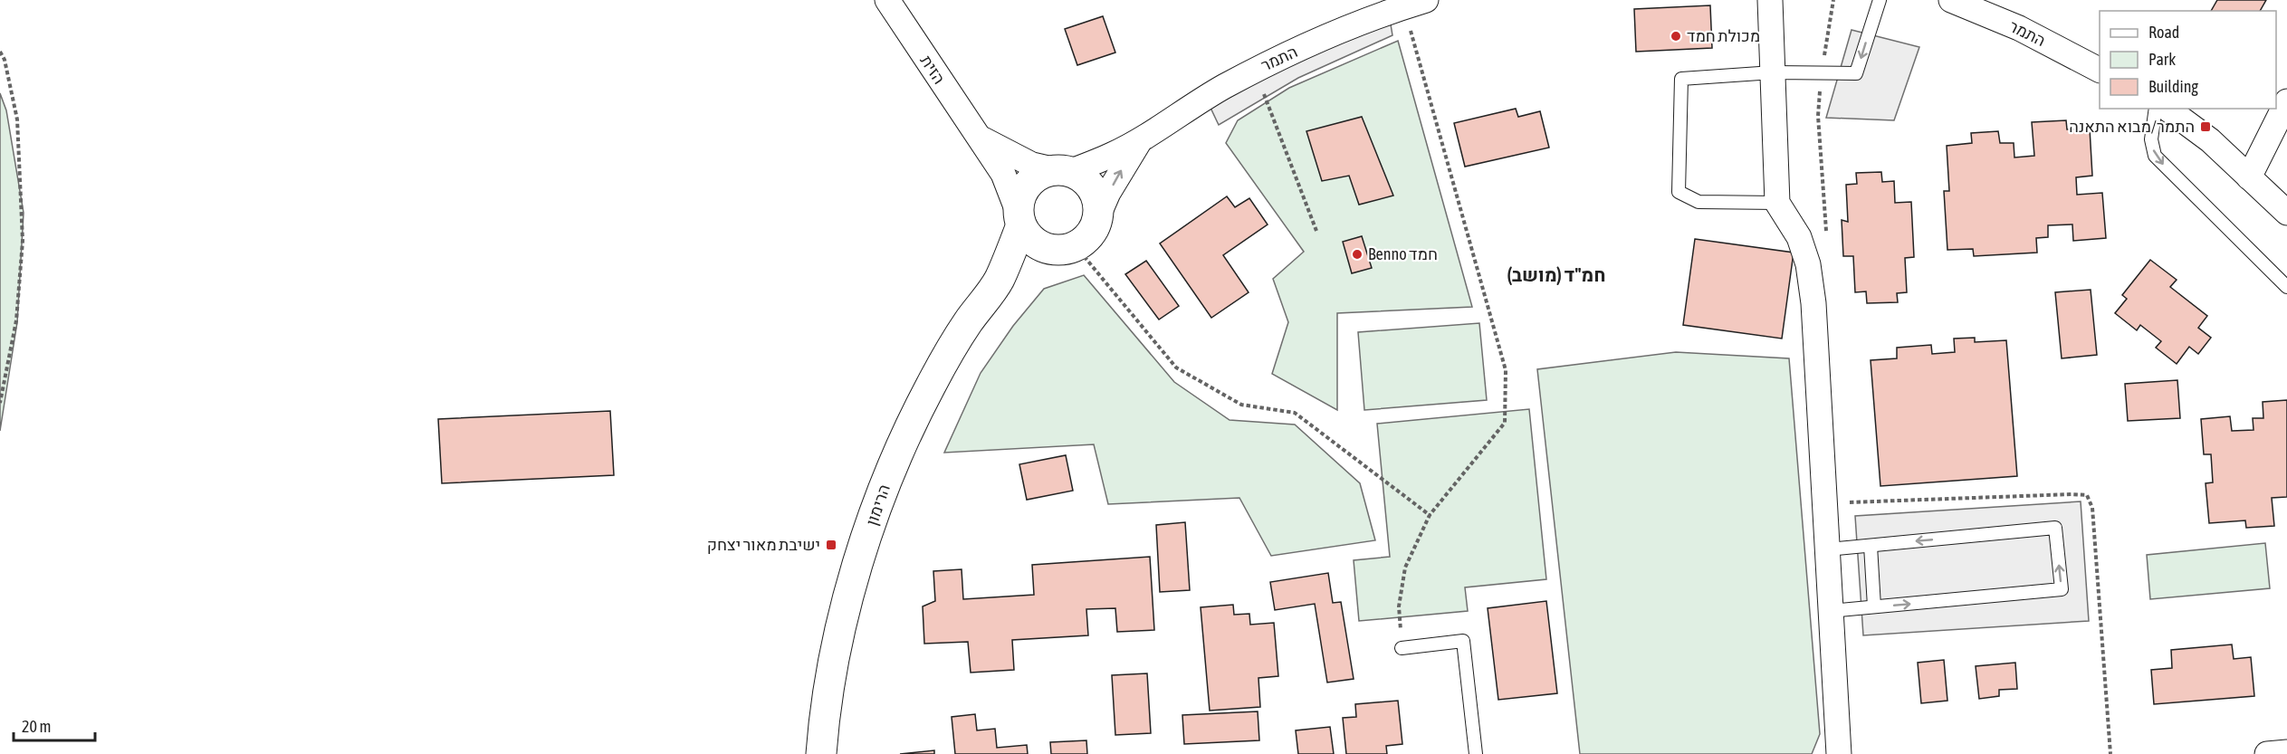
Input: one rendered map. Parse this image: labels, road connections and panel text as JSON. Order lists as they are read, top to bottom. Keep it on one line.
{"streets":{"street":["התמר","הזית","הרימון"]},"crossings":[["התמר","הזית"],["התמר","הרימון"],["הזית","הרימון"]],"districts":["חמ\"ד (מושב)"],"places":{"other":["מכולת חמד","Benno חמד"],"transit":["התמר/מבוא התאנה","ישיבת מאור יצחק"]},"legend":["Road","Park","Building"],"scale_bar":"20 m"}
